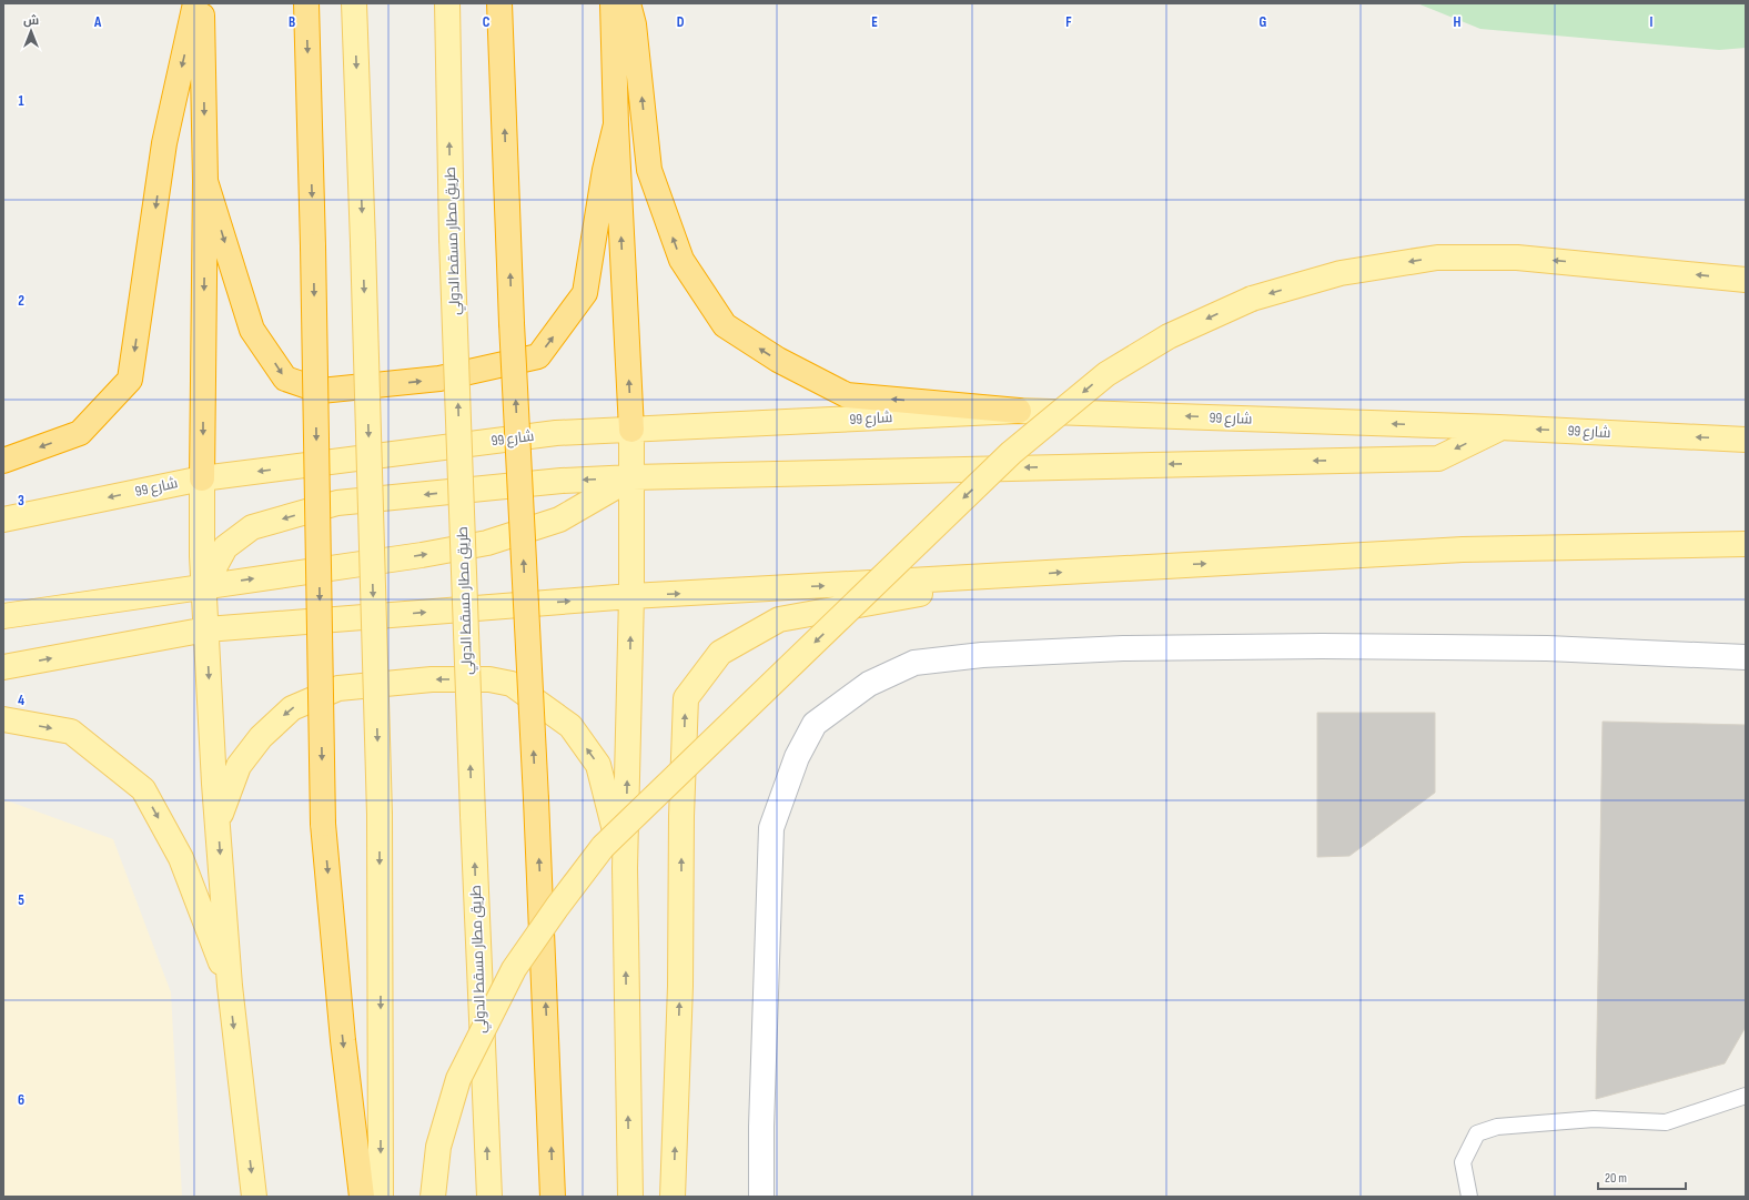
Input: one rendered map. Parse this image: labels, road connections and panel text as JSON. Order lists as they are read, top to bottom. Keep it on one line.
{"streets":{"main road":["طريق مطار مسقط الدولي","99 شارع"]},"scale_bar":"20 m","north":"top","grid":{"columns":["A","B","C","D","E","F","G","H","I"],"rows":["1","2","3","4","5","6"]}}
